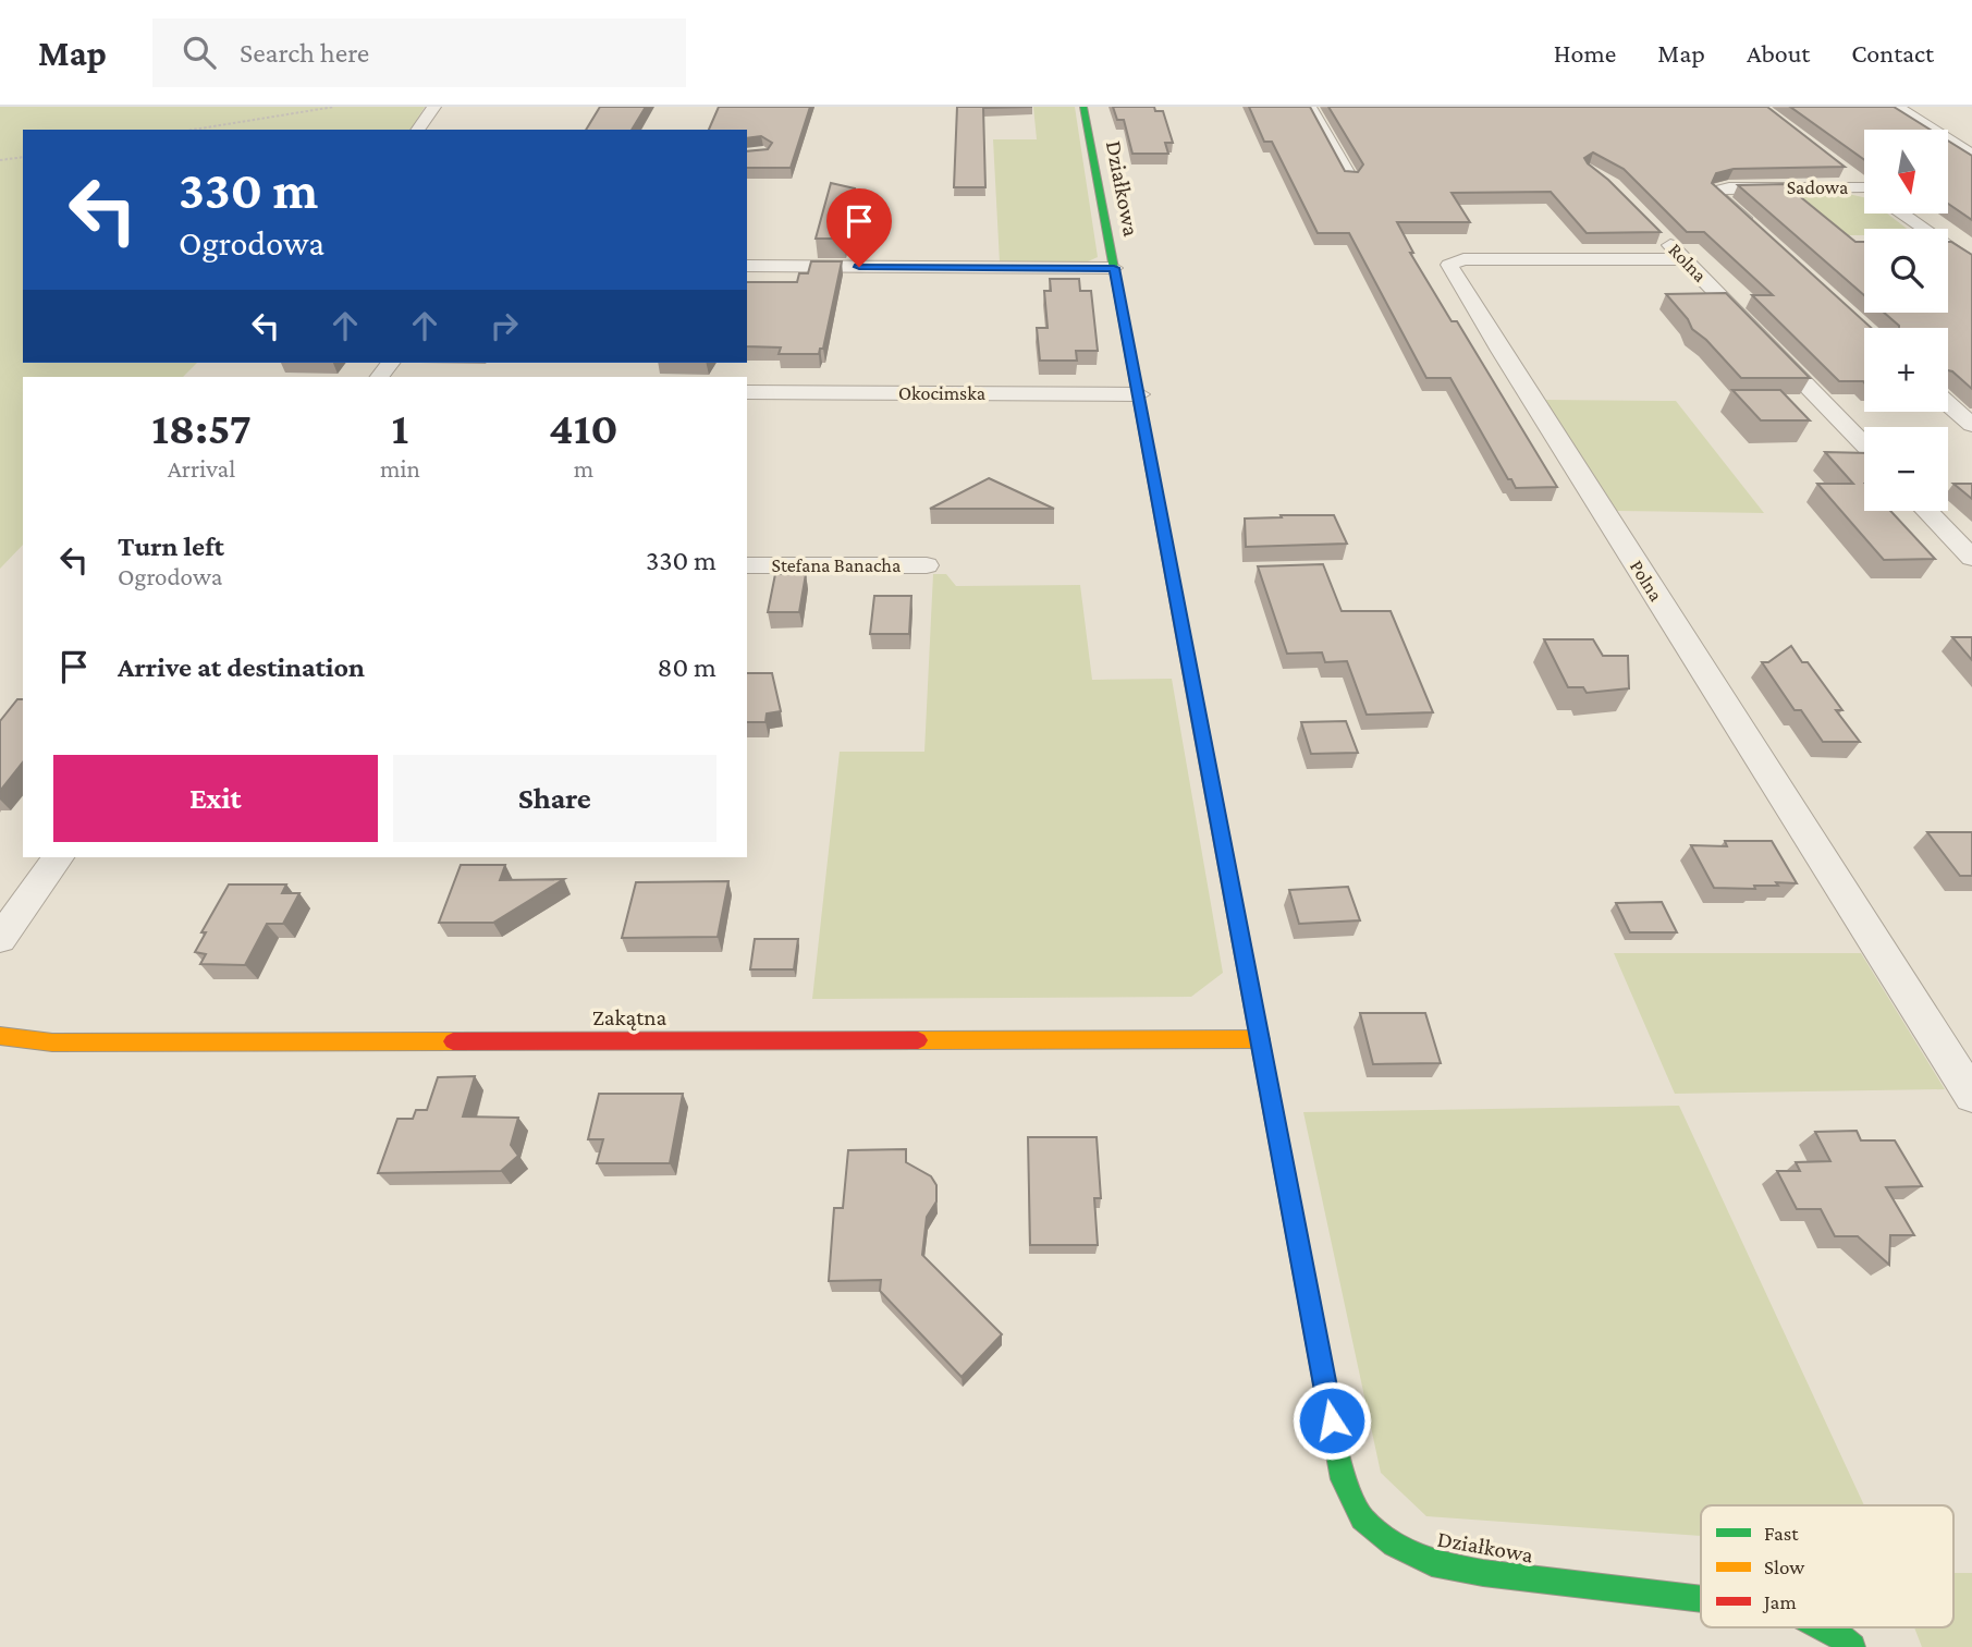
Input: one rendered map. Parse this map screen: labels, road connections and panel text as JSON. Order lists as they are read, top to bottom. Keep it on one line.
{"streets":{"street":["Sadowa","Działkowa","Rolna","Okocimska","Stefana Banacha","Polna","Zakątna"]},"crossings":[["Działkowa","Okocimska"],["Działkowa","Zakątna"],["Rolna","Polna"]],"legend":["Fast","Slow","Jam"],"north":"bottom","page":{"header":"Map","search":"Search here","nav":["Home","Map","About","Contact"],"map_buttons":["+","−"],"turn":["330 m","Ogrodowa"],"eta":["18:57","Arrival","1","min","410","m"],"list":[{"name":"Turn left","note":"Ogrodowa","value":"330 m"},{"name":"Arrive at destination","value":"80 m"}],"buttons":["Exit","Share"]}}
